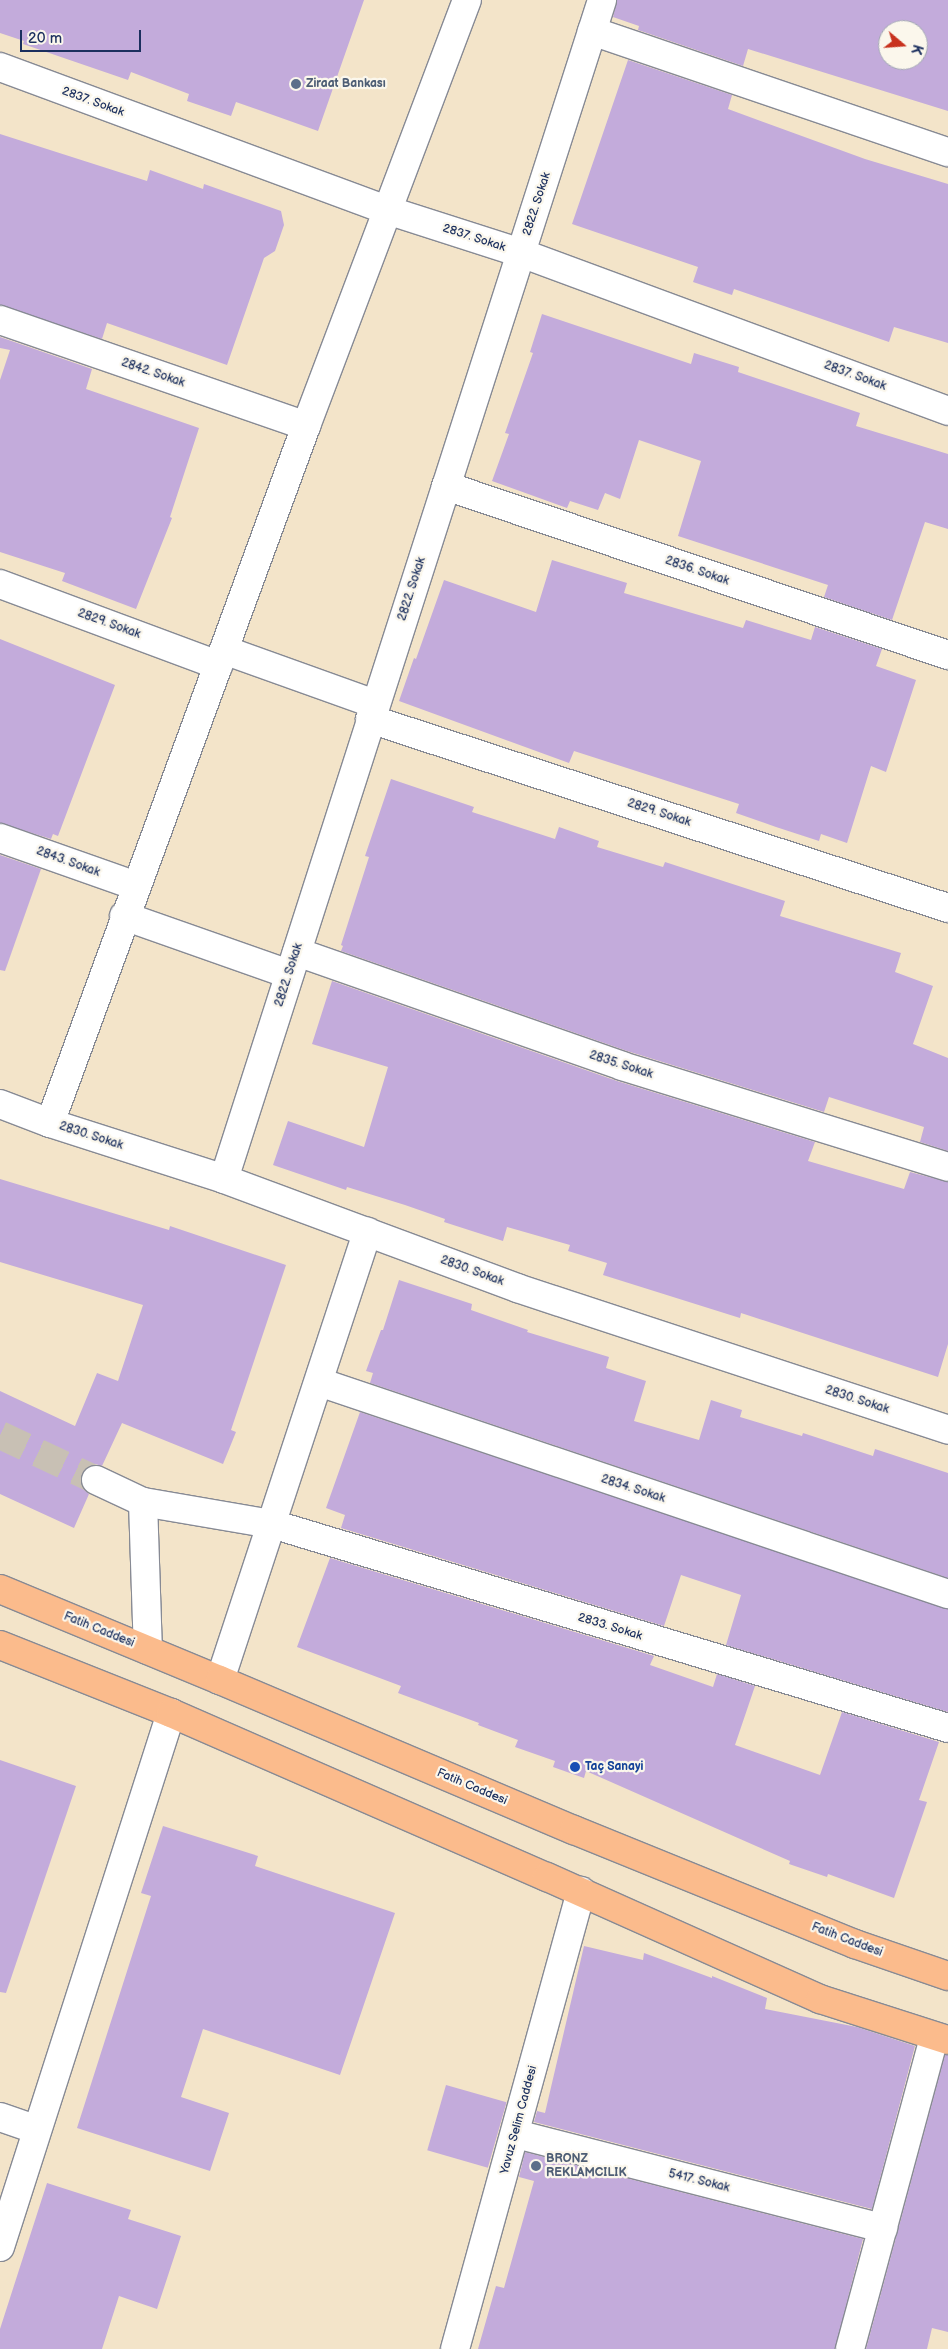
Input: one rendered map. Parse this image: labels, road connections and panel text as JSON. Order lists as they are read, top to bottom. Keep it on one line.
{"streets":{"main road":["Fatih Caddesi"],"street":["2837. Sokak","2822. Sokak","2842. Sokak","2836. Sokak","2829. Sokak","2843. Sokak","2835. Sokak","2830. Sokak","2834. Sokak","2833. Sokak","Yavuz Selim Caddesi","5417. Sokak"]},"crossings":[["2837. Sokak","2822. Sokak"],["2822. Sokak","2836. Sokak"],["2822. Sokak","2829. Sokak"],["2822. Sokak","2835. Sokak"],["2822. Sokak","2830. Sokak"],["Yavuz Selim Caddesi","5417. Sokak"]],"places":["Ziraat Bankası","Taç Sanayi","BRONZ REKLAMCILIK"],"scale_bar":"20 m","north":"right"}
